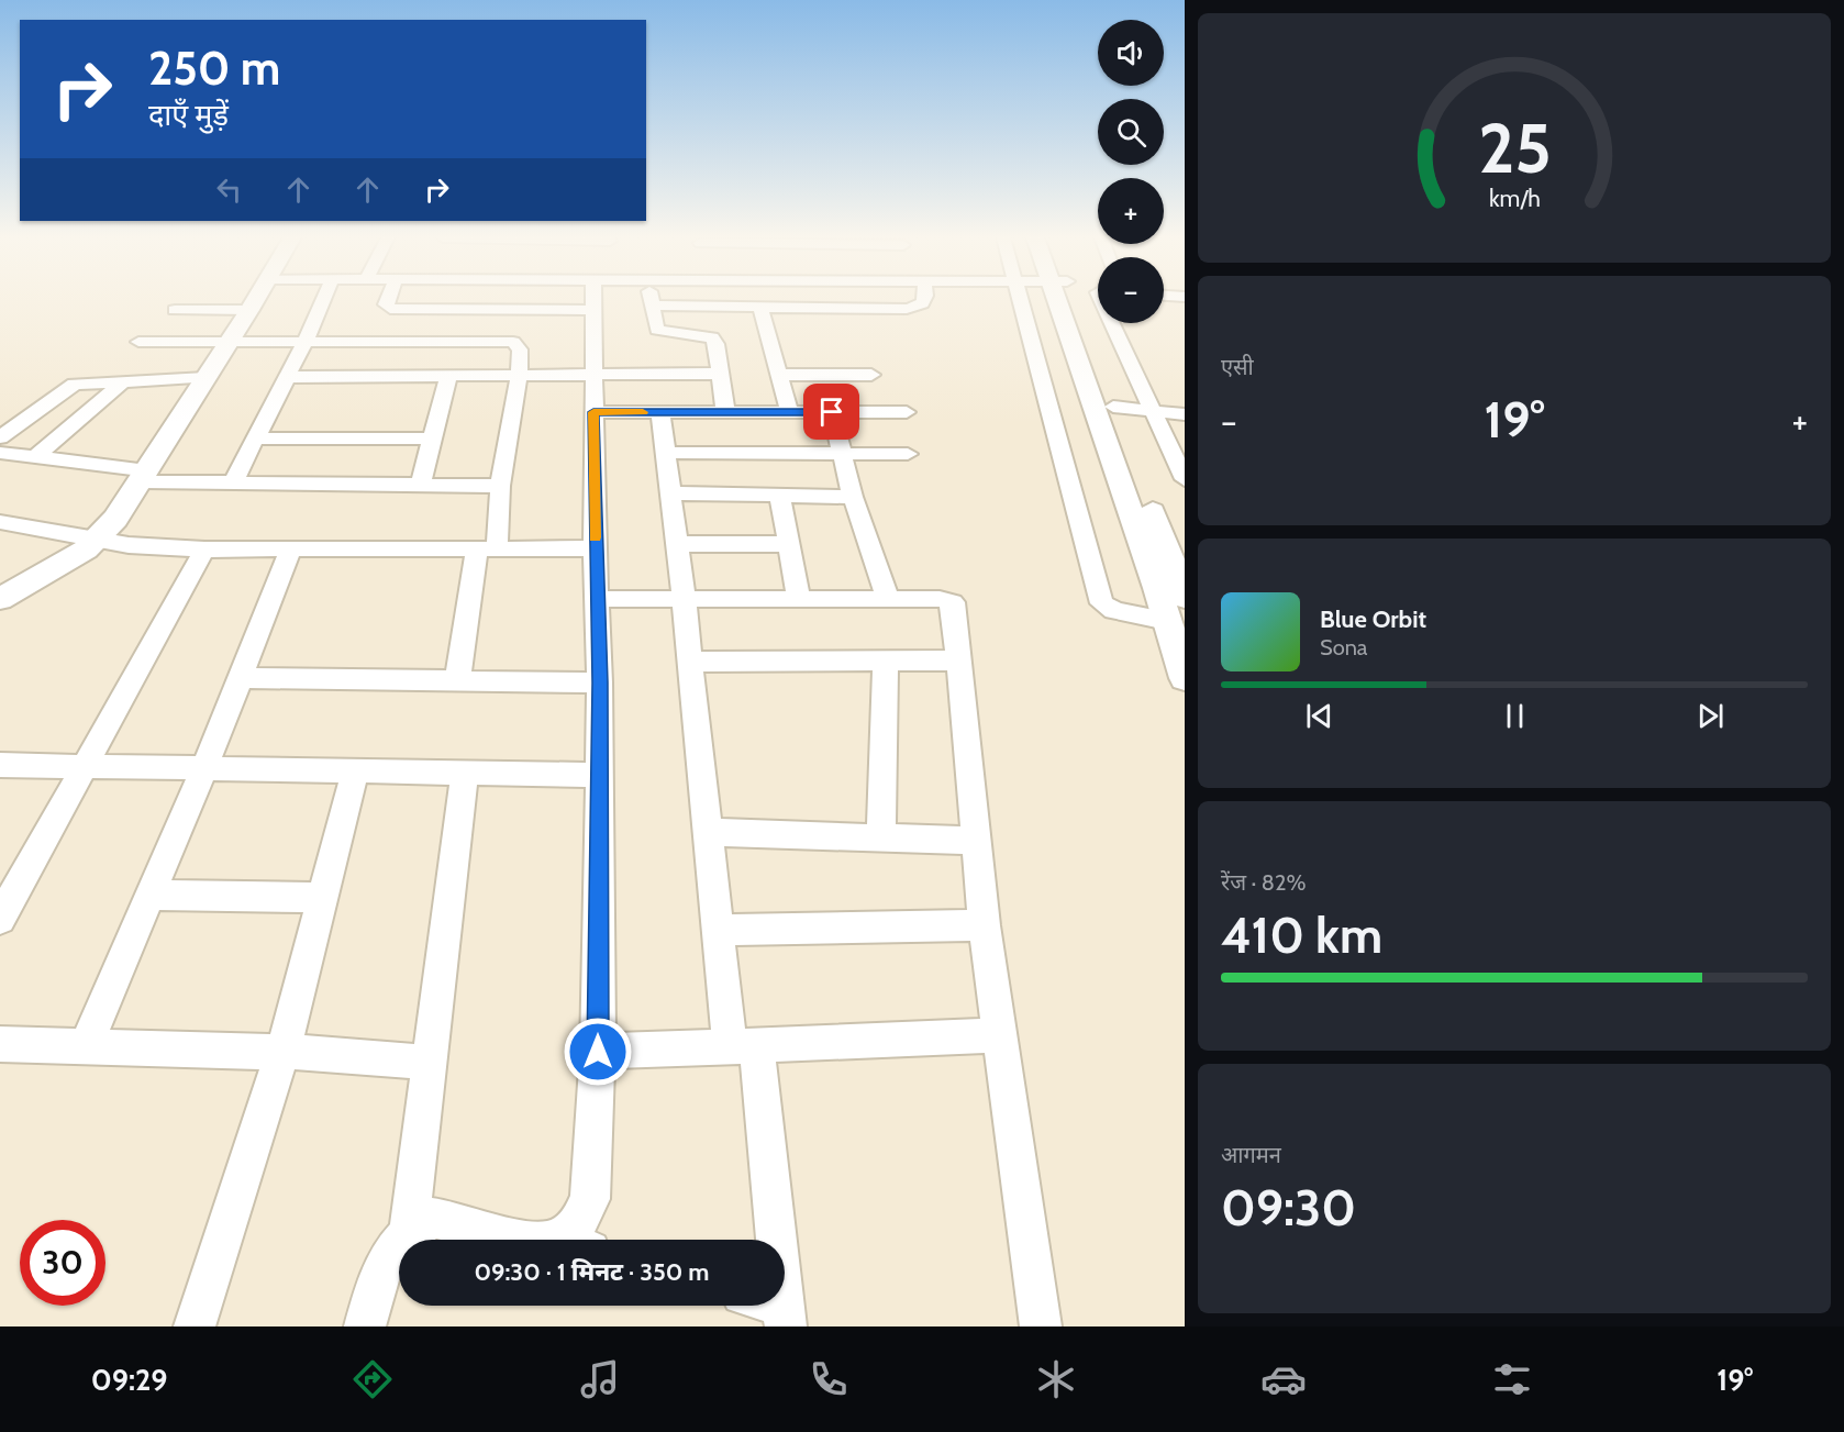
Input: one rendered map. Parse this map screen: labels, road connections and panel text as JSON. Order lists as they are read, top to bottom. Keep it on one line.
{"page":{"map_buttons":["+","−"],"turn":["250 m","दाएँ मुड़ें"],"tile":["एसी",["रेंज · 82%","410 km"],["आगमन","09:30"]],"heat":["−","19°","+"],"song":["Blue Orbit","Sona"],"limit":"30","trip":"09:30 · 1 मिनट · 350 m","tabs":["09:29","19°"],"gauge":["25","km/h"]}}
